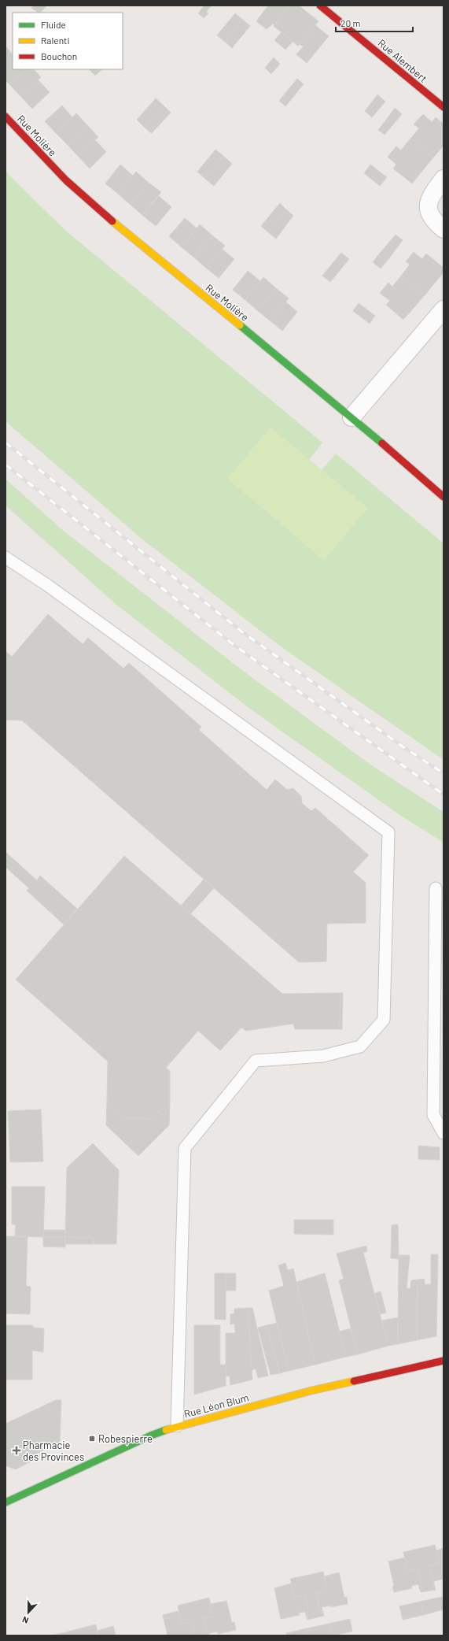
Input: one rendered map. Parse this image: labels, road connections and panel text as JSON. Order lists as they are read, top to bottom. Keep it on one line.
{"streets":{"street":["Rue Alembert","Rue Molière","Rue Léon Blum"]},"places":{"transit":["Robespierre"],"health":["Pharmacie des Provinces"]},"legend":["Fluide","Ralenti","Bouchon"],"scale_bar":"20 m","north":"bottom"}
